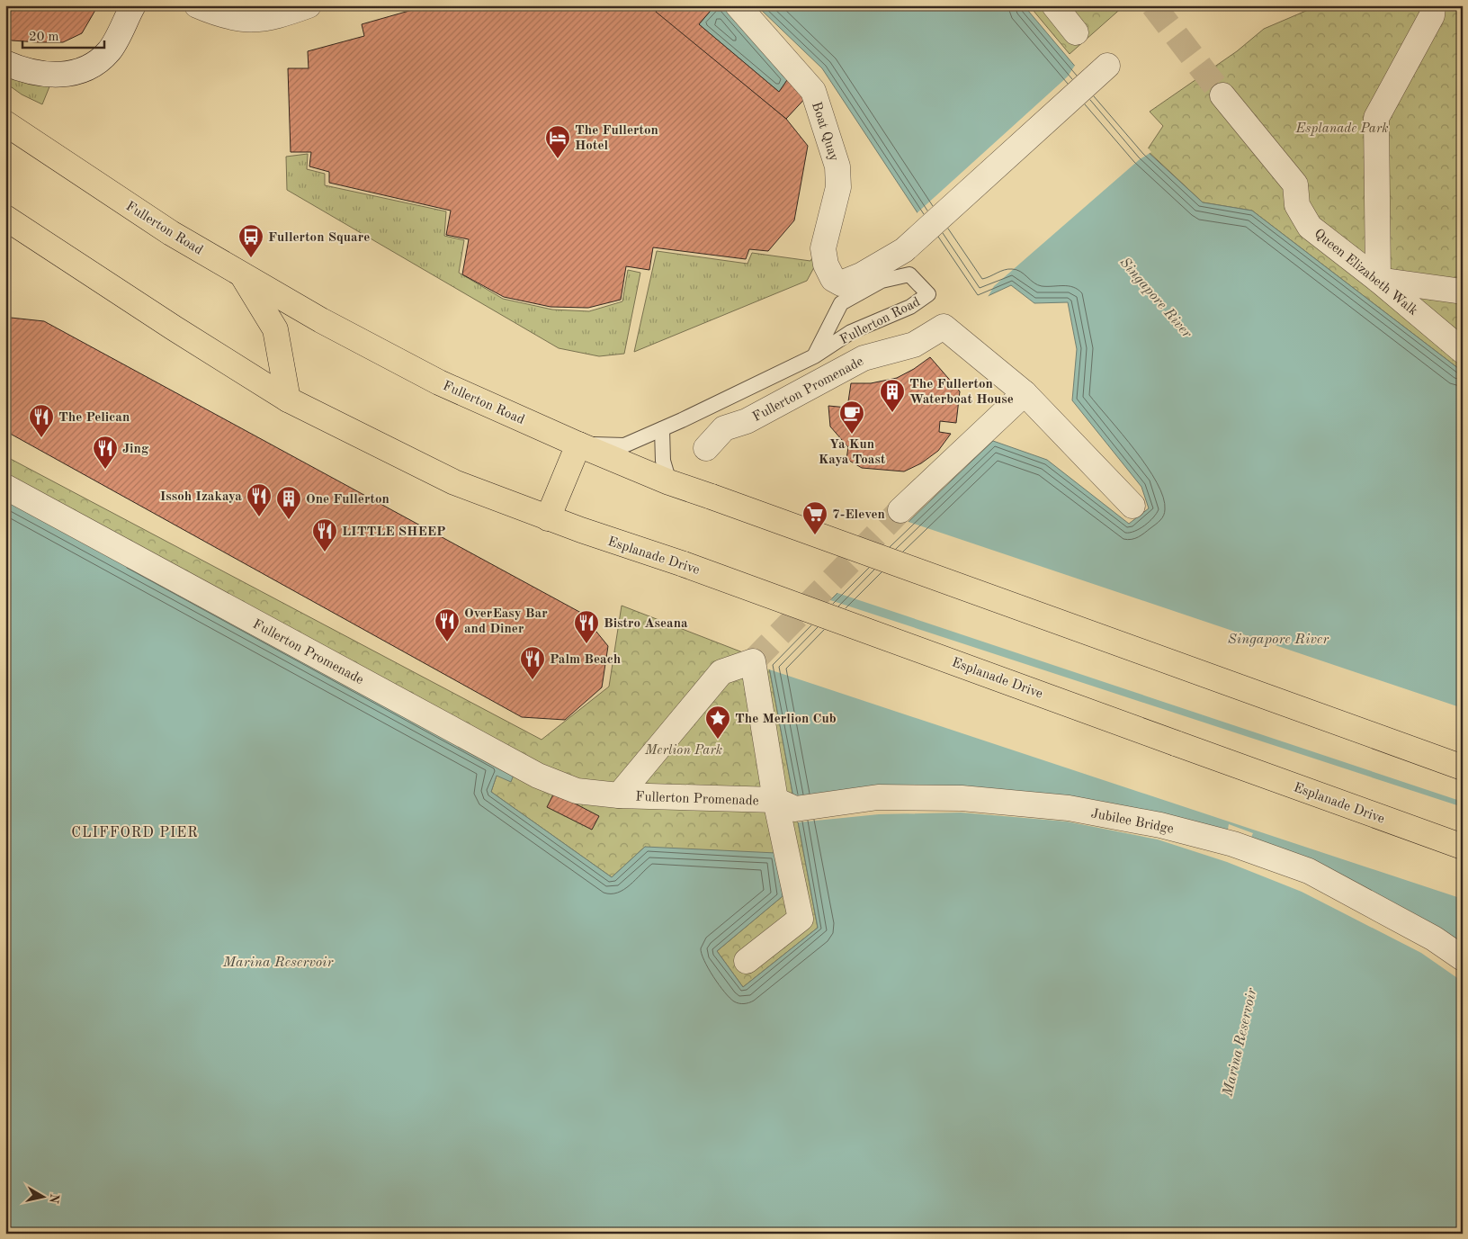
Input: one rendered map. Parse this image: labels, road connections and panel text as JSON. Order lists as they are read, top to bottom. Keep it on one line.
{"streets":{"highway":["Fullerton Road","Esplanade Drive"],"street":["Boat Quay","Queen Elizabeth Walk","Fullerton Promenade","Jubilee Bridge"]},"crossings":[["Fullerton Promenade","Jubilee Bridge"]],"districts":["CLIFFORD PIER"],"water":["Singapore River","Marina Reservoir"],"parks":["Esplanade Park","Merlion Park"],"places":{"hotel":["The Fullerton Hotel"],"bus stop":["Fullerton Square"],"building":["The Fullerton Waterboat House","One Fullerton"],"cafe":["Ya Kun Kaya Toast"],"restaurant":["The Pelican","Jing","Issoh Izakaya","LITTLE SHEEP","OverEasy Bar and Diner","Bistro Aseana","Palm Beach"],"supermarket":["7-Eleven"],"place":["The Merlion Cub"]},"scale_bar":"20 m","north":"right"}
